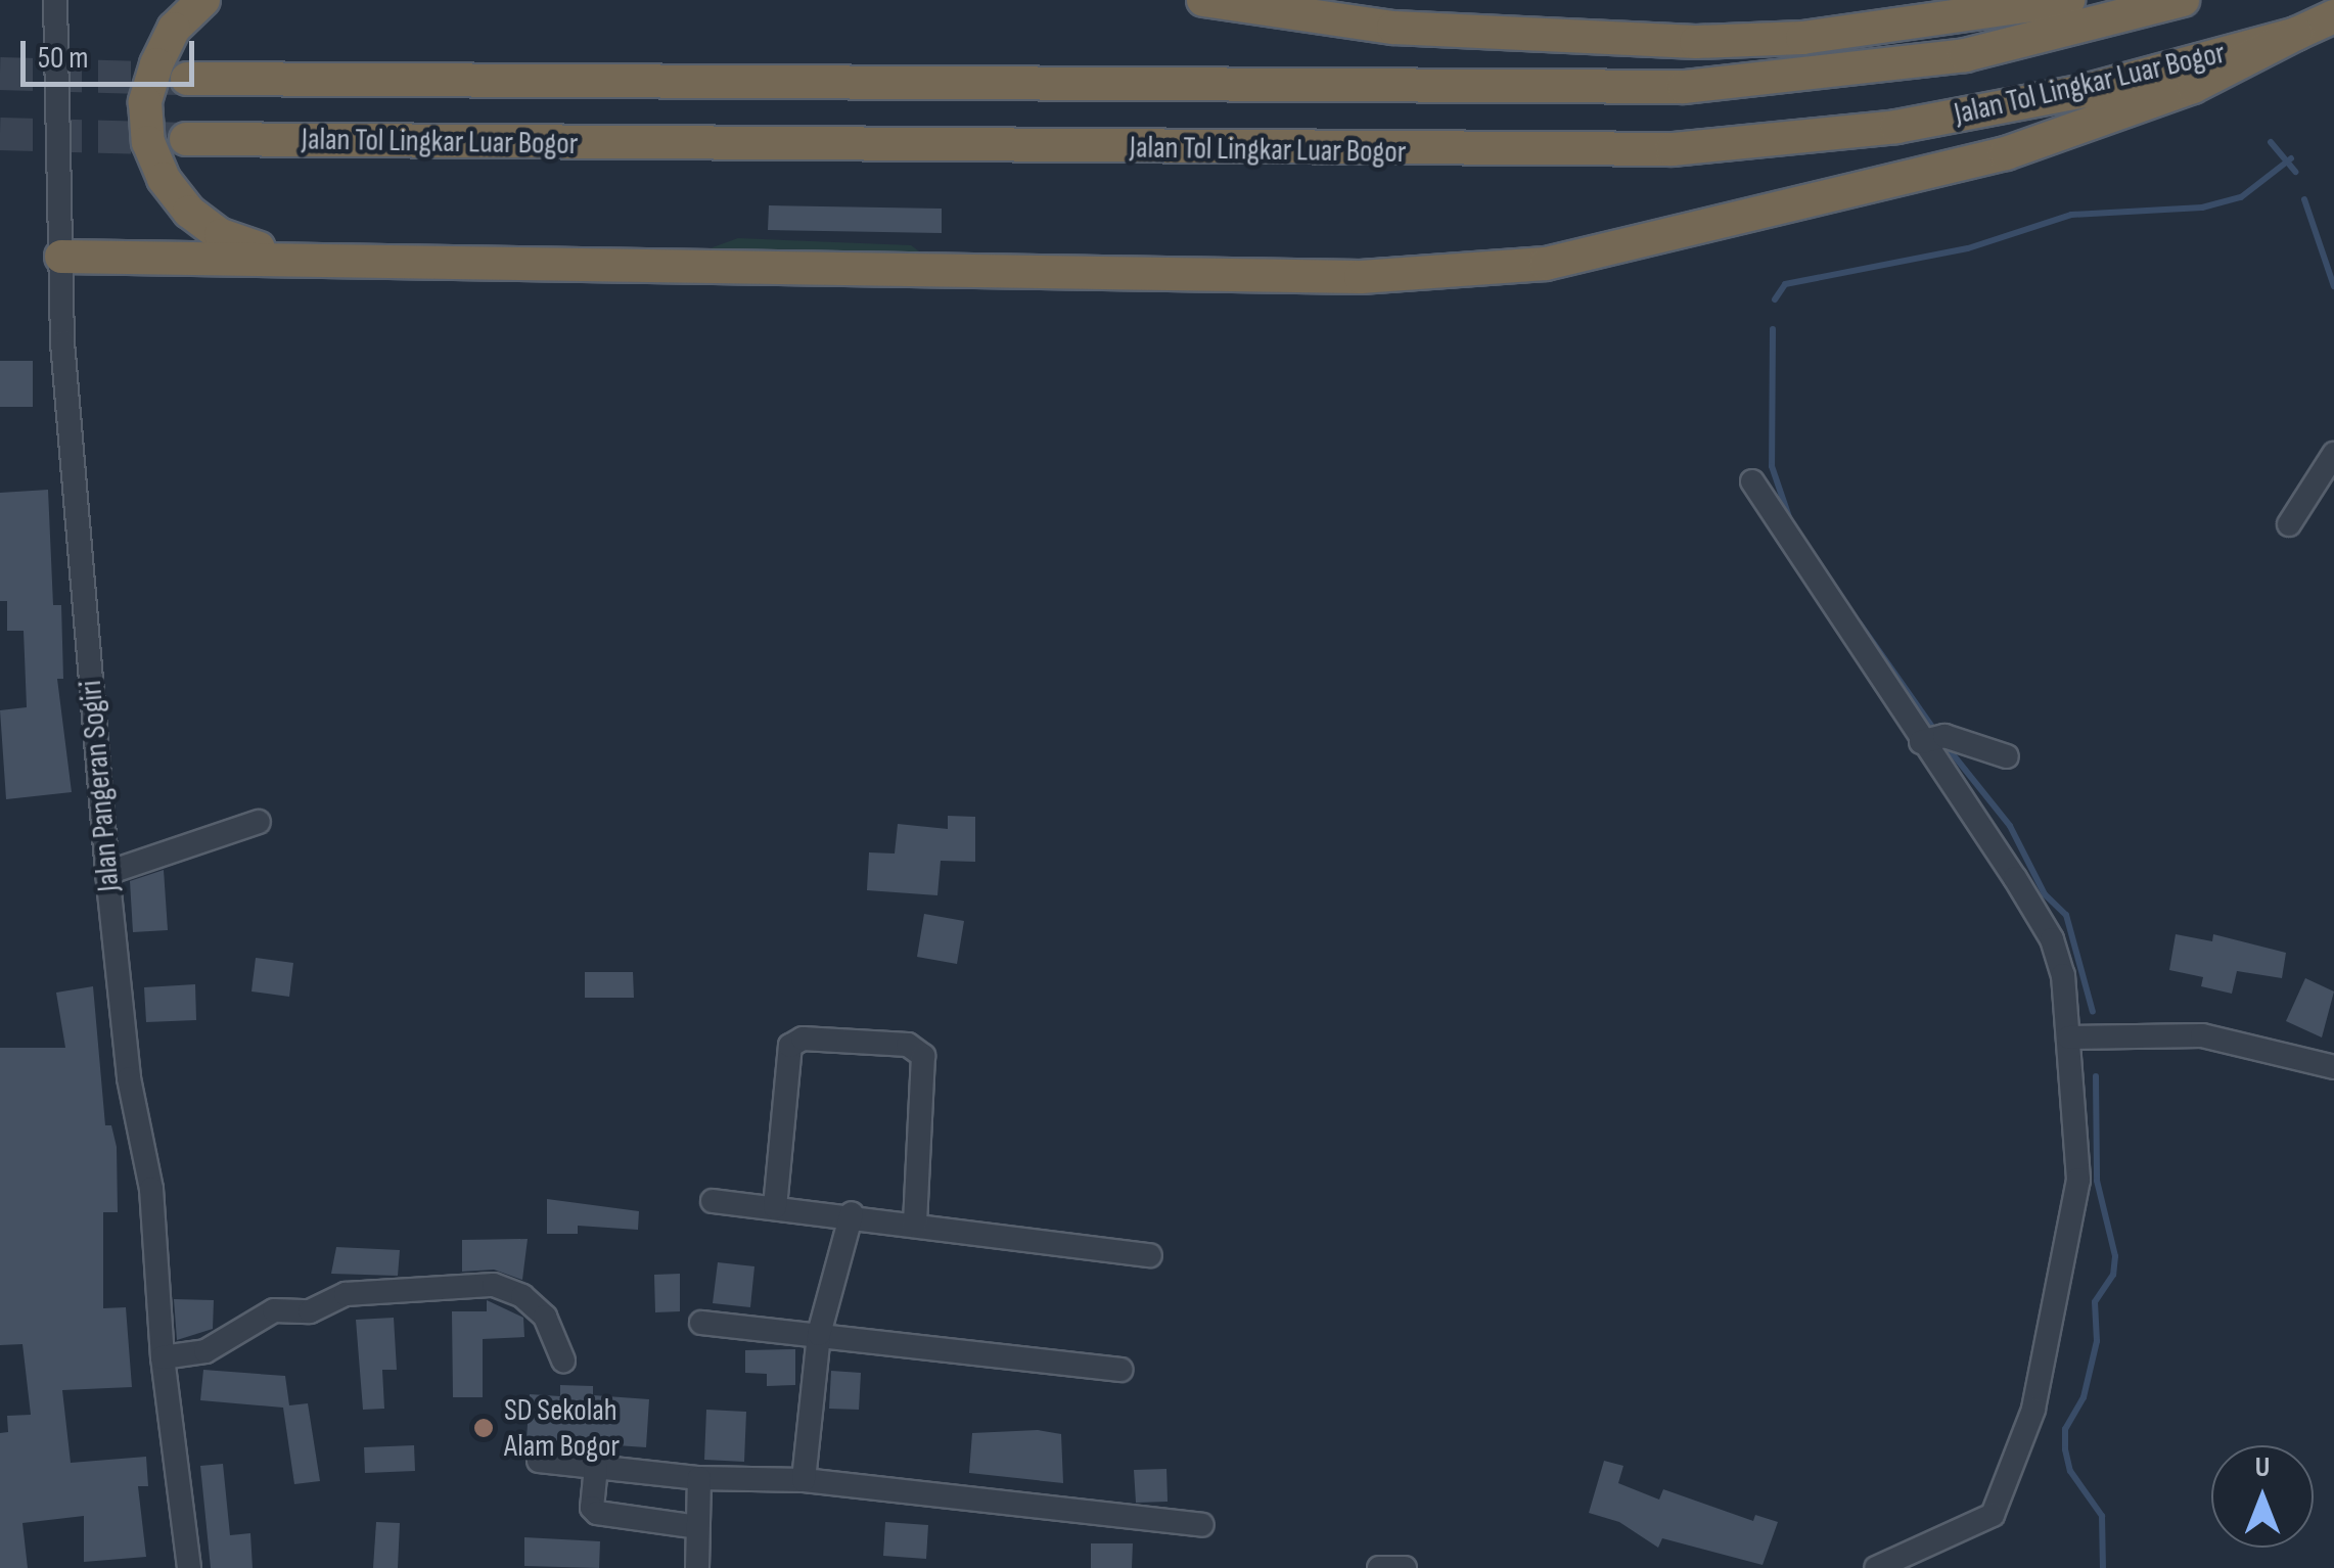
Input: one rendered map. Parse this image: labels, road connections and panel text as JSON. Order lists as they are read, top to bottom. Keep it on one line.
{"streets":{"highway":["Jalan Tol Lingkar Luar Bogor"],"street":["Jalan Pangeran Sogiri"]},"places":["SD Sekolah Alam Bogor"],"scale_bar":"50 m","north":"top"}
